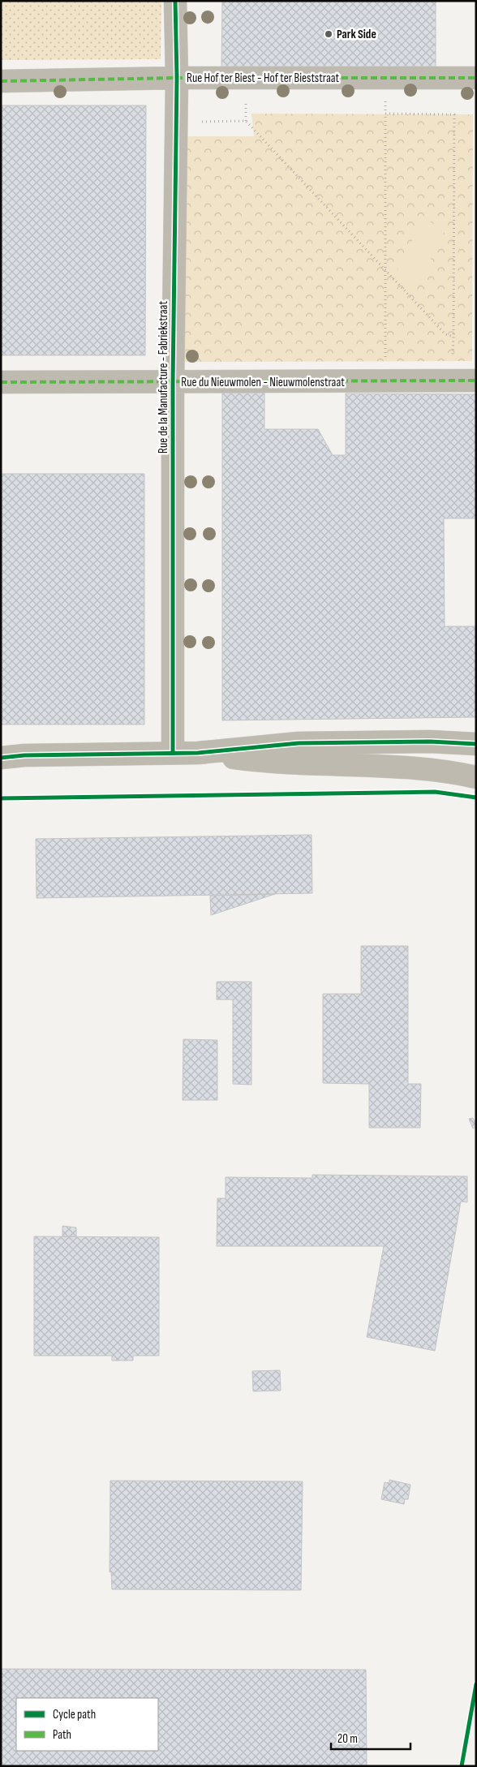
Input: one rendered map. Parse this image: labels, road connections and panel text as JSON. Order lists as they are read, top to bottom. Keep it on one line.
{"streets":{"street":["Rue Hof ter Biest - Hof ter Bieststraat","Rue de la Manufacture - Fabriekstraat","Rue du Nieuwmolen - Nieuwmolenstraat"]},"crossings":[["Rue Hof ter Biest - Hof ter Bieststraat","Rue de la Manufacture - Fabriekstraat"],["Rue de la Manufacture - Fabriekstraat","Rue du Nieuwmolen - Nieuwmolenstraat"]],"places":["Park Side"],"legend":["Cycle path","Path"],"scale_bar":"20 m"}
